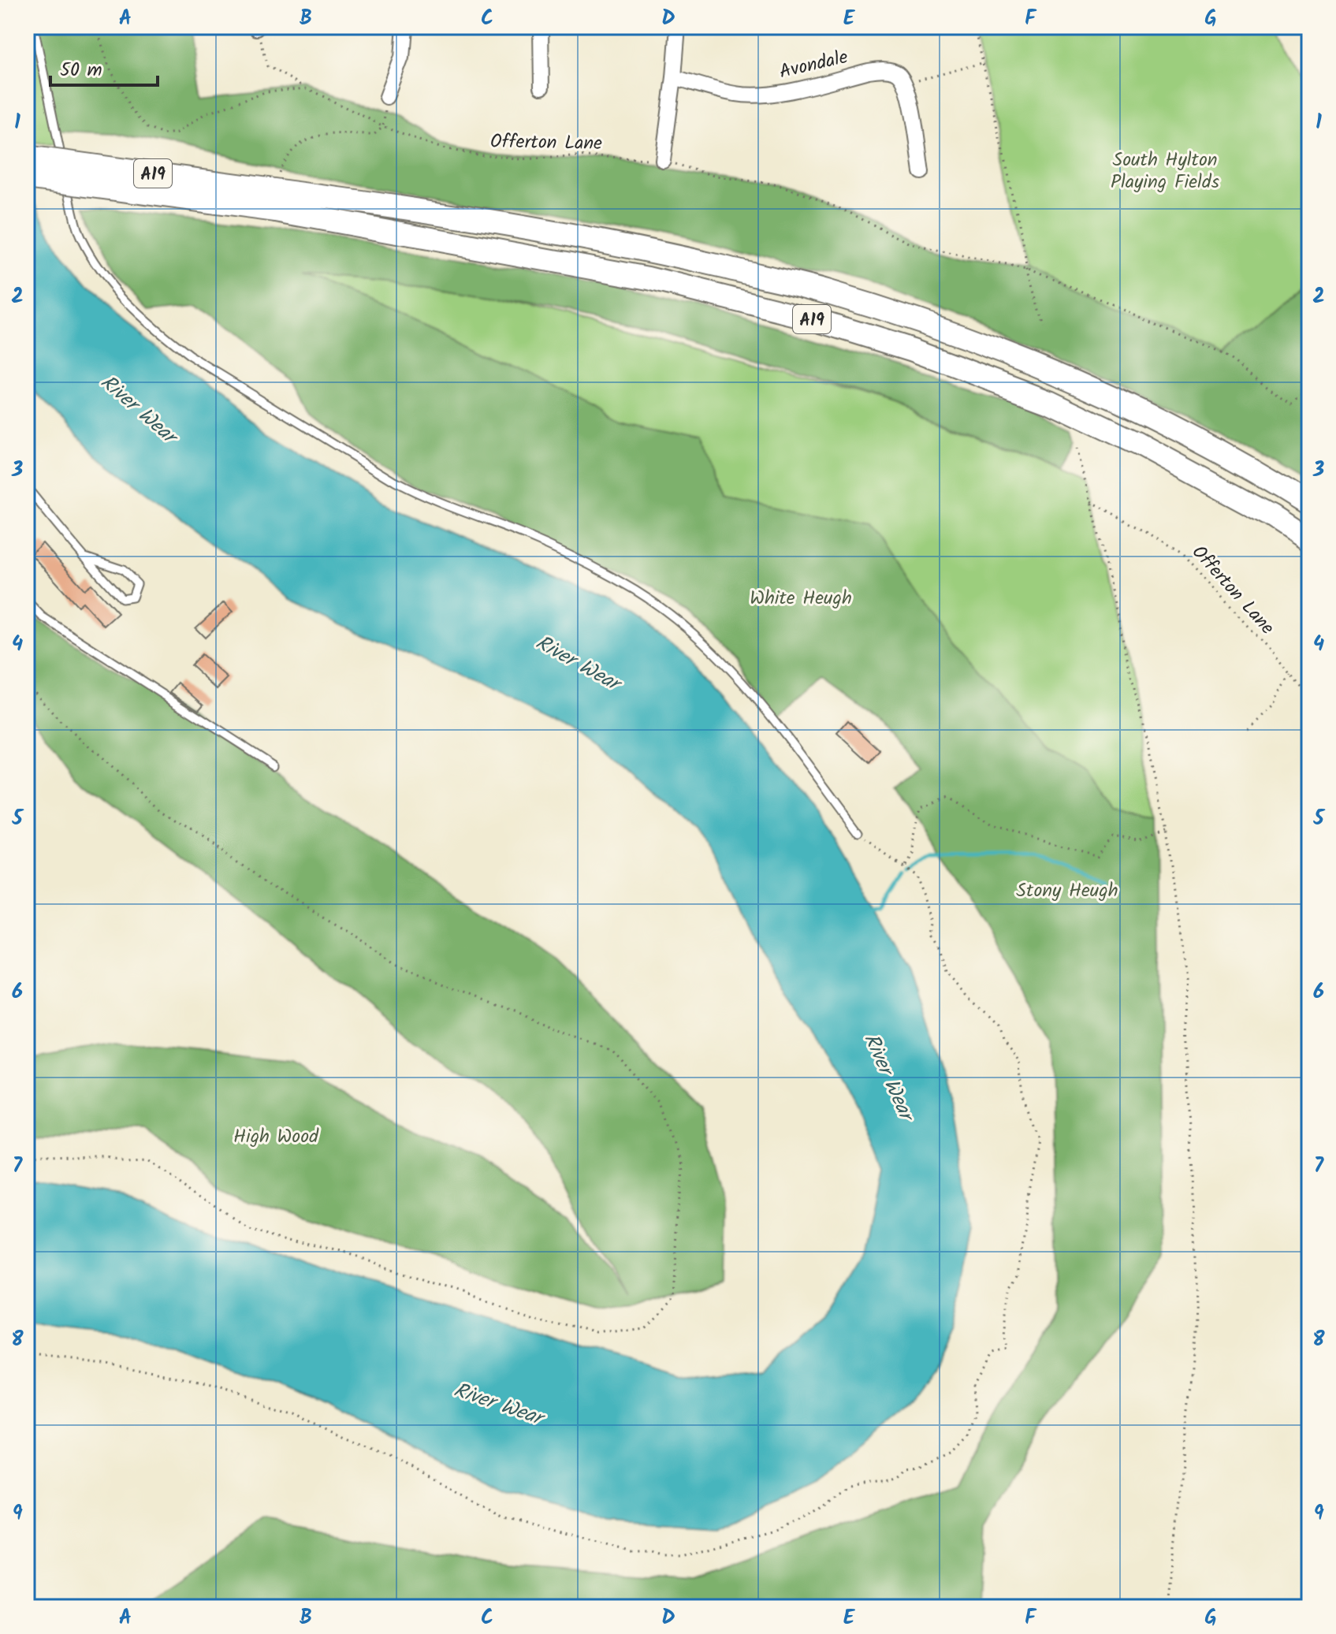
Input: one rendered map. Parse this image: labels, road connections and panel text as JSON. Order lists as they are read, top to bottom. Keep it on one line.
{"streets":{"highway":["A19"],"street":["Avondale"],"path":["Offerton Lane"]},"water":["River Wear"],"parks":["South Hylton Playing Fields","White Heugh","Stony Heugh","High Wood"],"scale_bar":"50 m","grid":{"columns":["A","B","C","D","E","F","G"],"rows":["1","2","3","4","5","6","7","8","9"]}}
